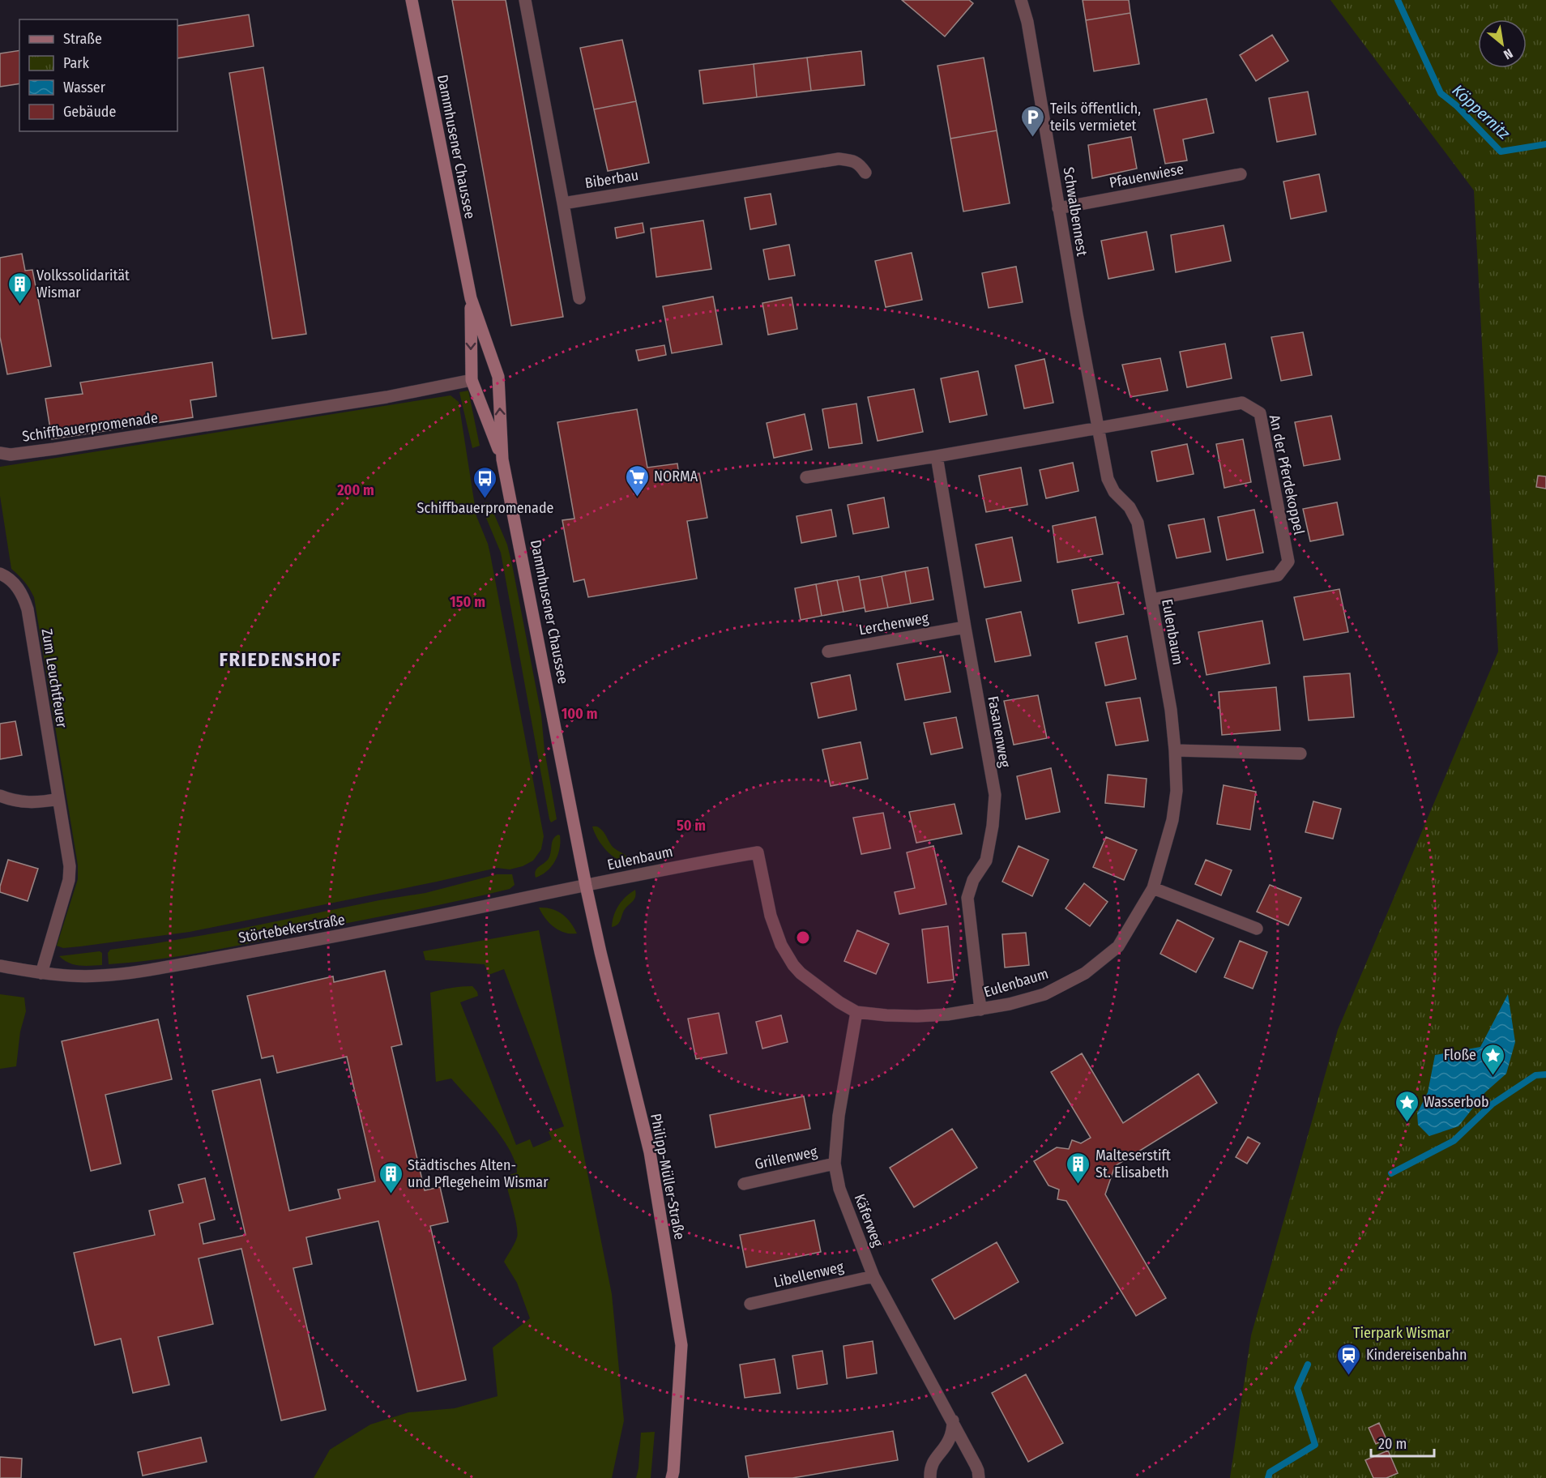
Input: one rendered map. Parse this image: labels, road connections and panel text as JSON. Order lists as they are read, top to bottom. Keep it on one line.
{"streets":{"street":["Dammhusener Chaussee","Pfauenwiese","Biberbau","Schwalbennest","Schiffbauerpromenade","An der Pferdekoppel","Lerchenweg","Eulenbaum","Zum Leuchtfeuer","Fasanenweg","Störtebekerstraße","Grillenweg","Philipp-Müller-Straße","Käferweg","Libellenweg"]},"crossings":[["Dammhusener Chaussee","Schiffbauerpromenade"],["Dammhusener Chaussee","Eulenbaum"],["Dammhusener Chaussee","Störtebekerstraße"],["Dammhusener Chaussee","Philipp-Müller-Straße"],["Pfauenwiese","Schwalbennest"],["Schwalbennest","An der Pferdekoppel"],["Schwalbennest","Eulenbaum"],["An der Pferdekoppel","Eulenbaum"],["Lerchenweg","Fasanenweg"],["Eulenbaum","Fasanenweg"],["Eulenbaum","Störtebekerstraße"],["Eulenbaum","Philipp-Müller-Straße"],["Eulenbaum","Käferweg"],["Zum Leuchtfeuer","Störtebekerstraße"],["Störtebekerstraße","Philipp-Müller-Straße"],["Grillenweg","Käferweg"],["Käferweg","Libellenweg"]],"districts":["FRIEDENSHOF"],"water":["Köppernitz"],"parks":["Tierpark Wismar"],"places":{"parking":["Teils öffentlich, teils vermietet"],"building":["Volkssolidarität Wismar","Malteserstift St. Elisabeth","Städtisches Alten- und Pflegeheim Wismar"],"supermarket":["NORMA"],"bus stop":["Schiffbauerpromenade"],"place":["Floße","Wasserbob"],"station":["Kindereisenbahn"]},"legend":["Straße","Park","Wasser","Gebäude"],"scale_bar":"20 m","north":"bottom right","rings":["200 m","150 m","100 m","50 m"]}
